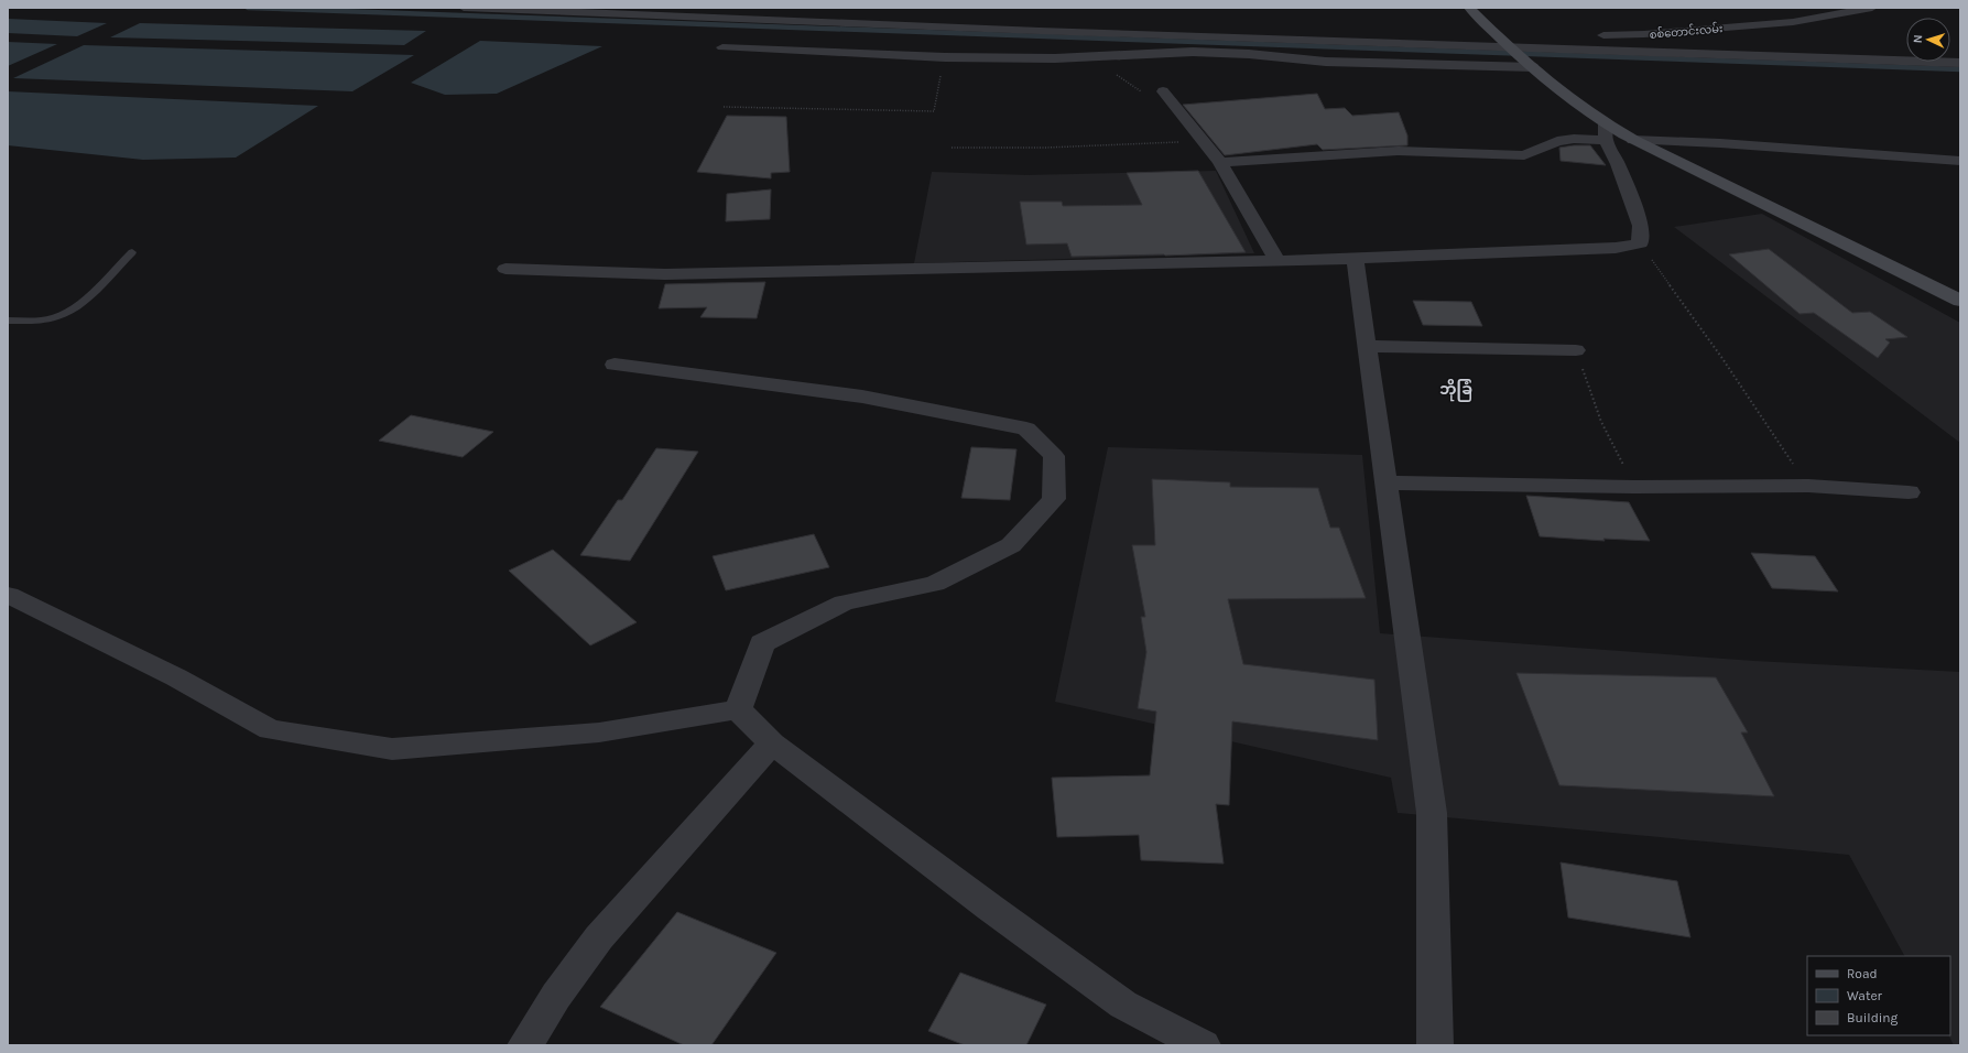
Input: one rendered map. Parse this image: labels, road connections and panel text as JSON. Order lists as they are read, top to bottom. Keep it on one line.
{"streets":{"street":["စစ်တောင်းလမ်း"]},"districts":["ဘိုခြံ"],"legend":["Road","Water","Building"],"north":"left"}
